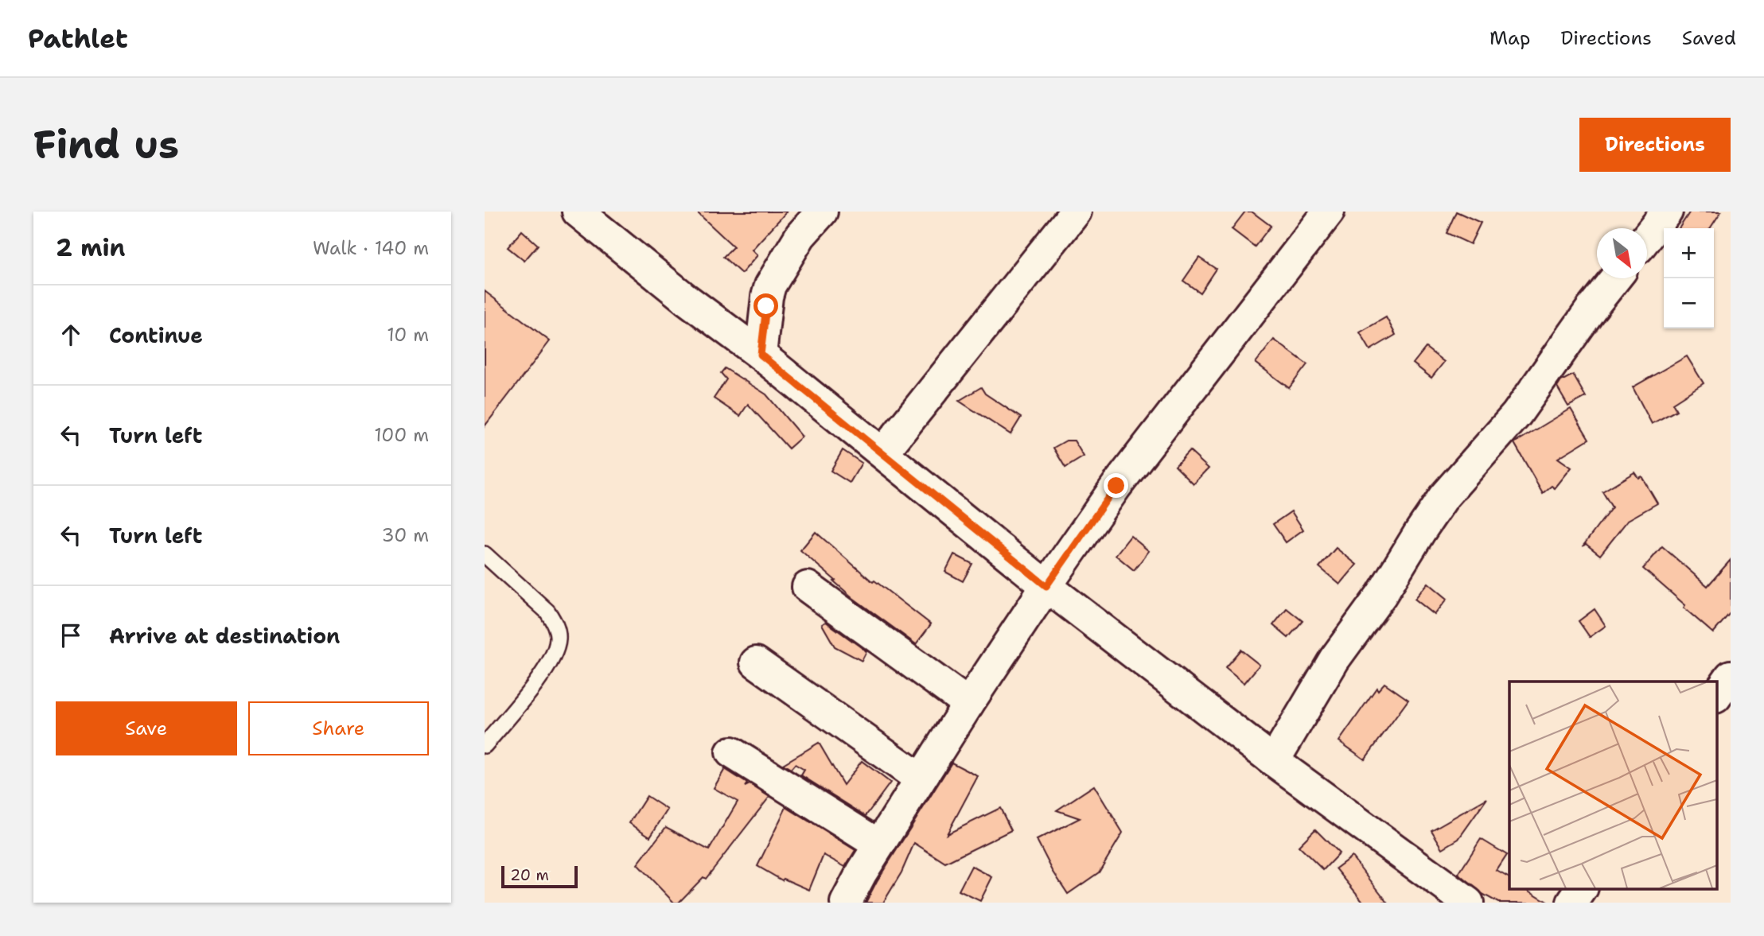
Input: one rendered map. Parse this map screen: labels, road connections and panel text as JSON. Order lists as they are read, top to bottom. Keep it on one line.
{"scale_bar":"20 m","north":"bottom right","page":{"header":"Pathlet","nav":["Map","Directions","Saved"],"buttons":["Directions",["Save","Share"]],"title":"Find us","heading":["2 min","Walk · 140 m"],"map_buttons":["+","−"],"list":[["Continue","10 m"],["Turn left","100 m"],["Turn left","30 m"],"Arrive at destination"],"scale":"20 m"}}
